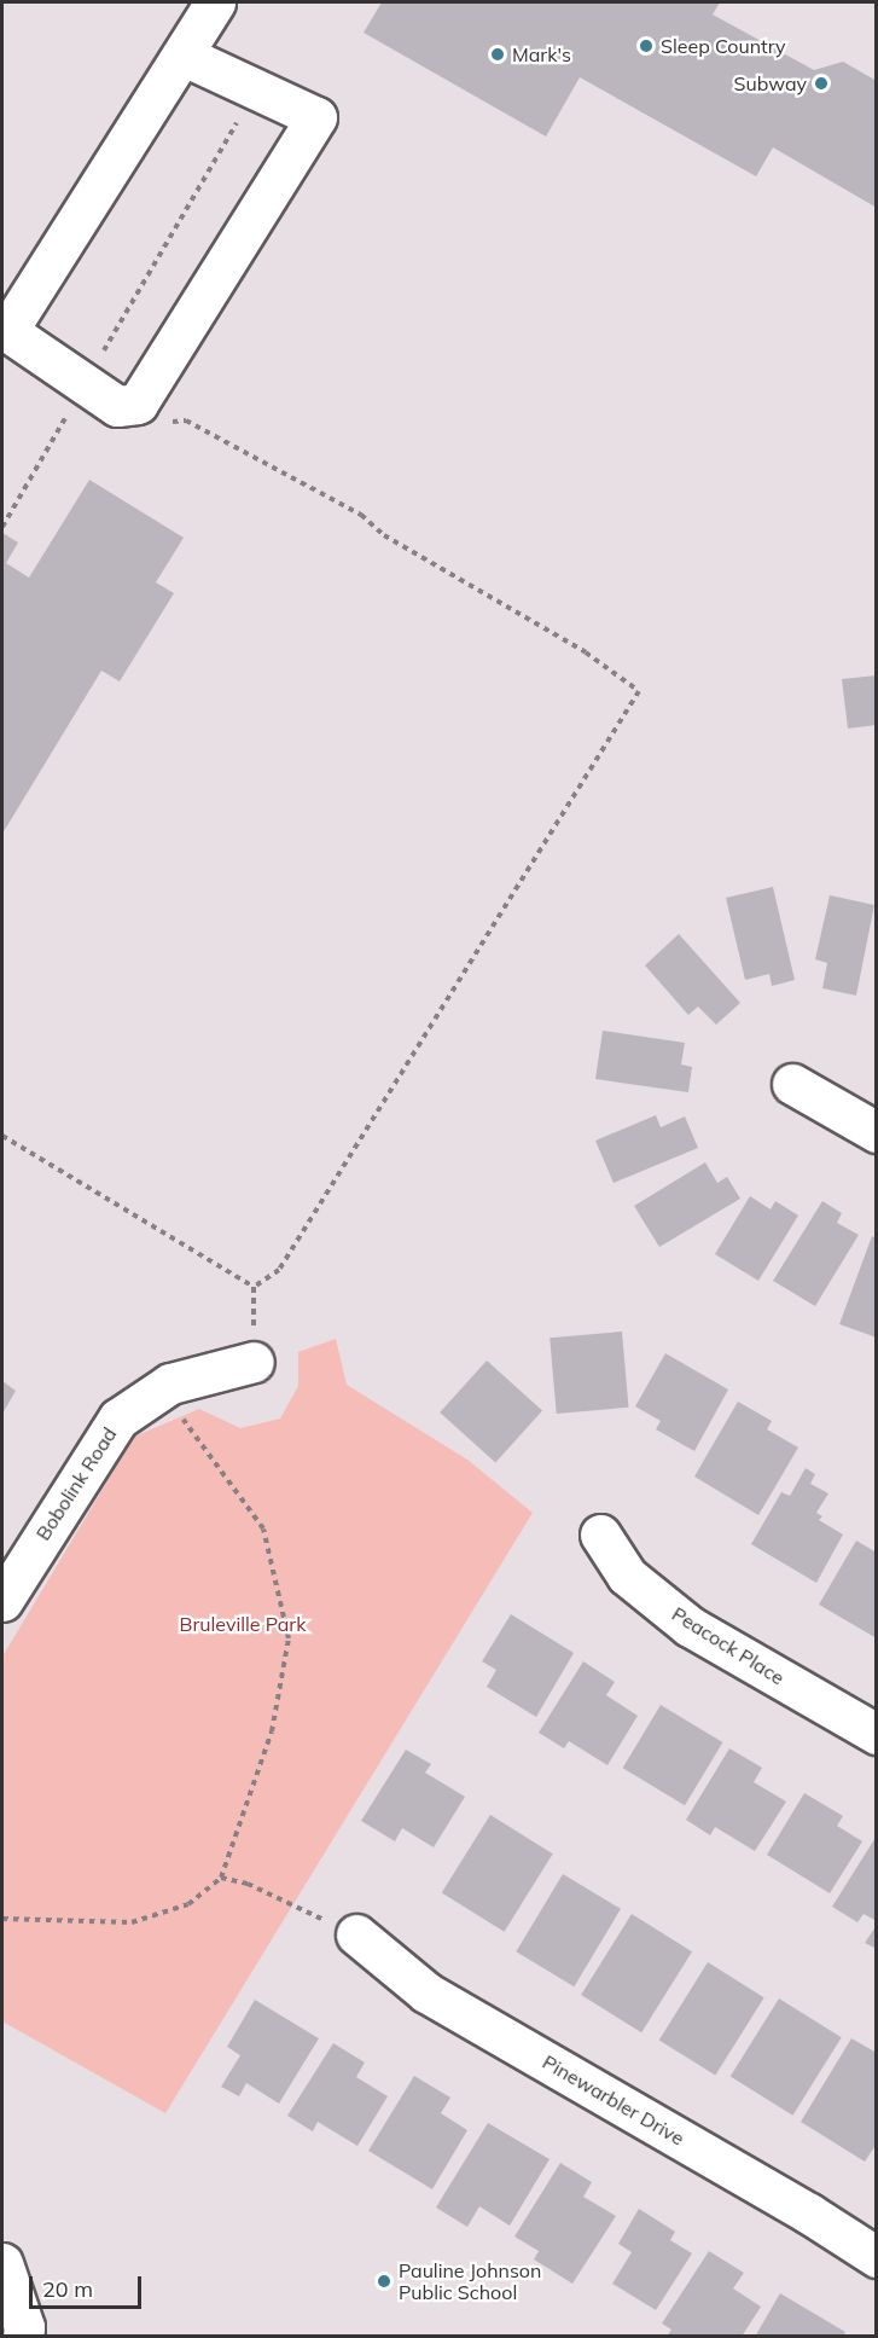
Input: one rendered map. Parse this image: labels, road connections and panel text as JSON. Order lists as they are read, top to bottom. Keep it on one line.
{"streets":{"street":["Bobolink Road","Peacock Place","Pinewarbler Drive"]},"parks":["Bruleville Park"],"places":["Sleep Country","Mark's","Subway","Pauline Johnson Public School"],"scale_bar":"20 m"}
